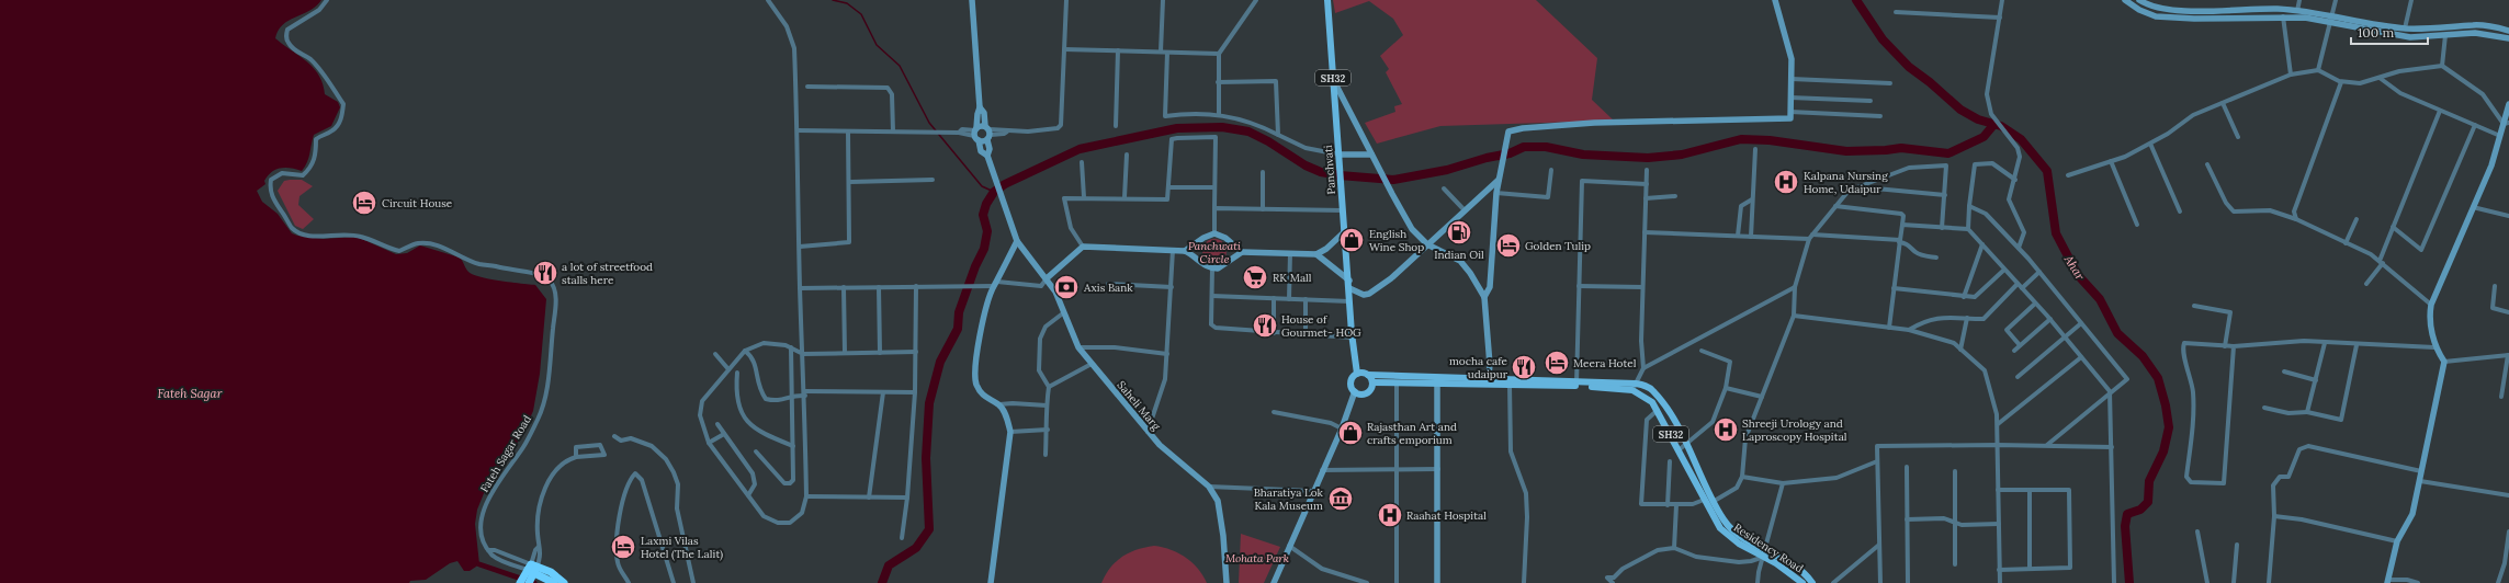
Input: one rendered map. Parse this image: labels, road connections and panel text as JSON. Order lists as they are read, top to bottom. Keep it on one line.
{"streets":{"main road":["SH32","Panchvati","Residency Road"],"street":["Saheli Marg","Fateh Sagar Road"]},"crossings":[["SH32","Panchvati"],["SH32","Residency Road"]],"water":["Ahar","Fateh Sagar"],"parks":["Panchwati Circle","Mohata Park"],"places":{"hospital":["Kalpana Nursing Home, Udaipur","Shreeji Urology and Laproscopy Hospital","Raahat Hospital"],"hotel":["Circuit House","Golden Tulip","Meera Hotel","Laxmi Vilas Hotel (The Lalit)"],"fuel station":["Indian Oil"],"shop":["English Wine Shop","Rajasthan Art and crafts emporium"],"restaurant":["a lot of streetfood stalls here","House of Gourmet- HOG","mocha cafe udaipur"],"supermarket":["RK Mall"],"bank":["Axis Bank"],"museum":["Bharatiya Lok Kala Museum"]},"scale_bar":"100 m"}
